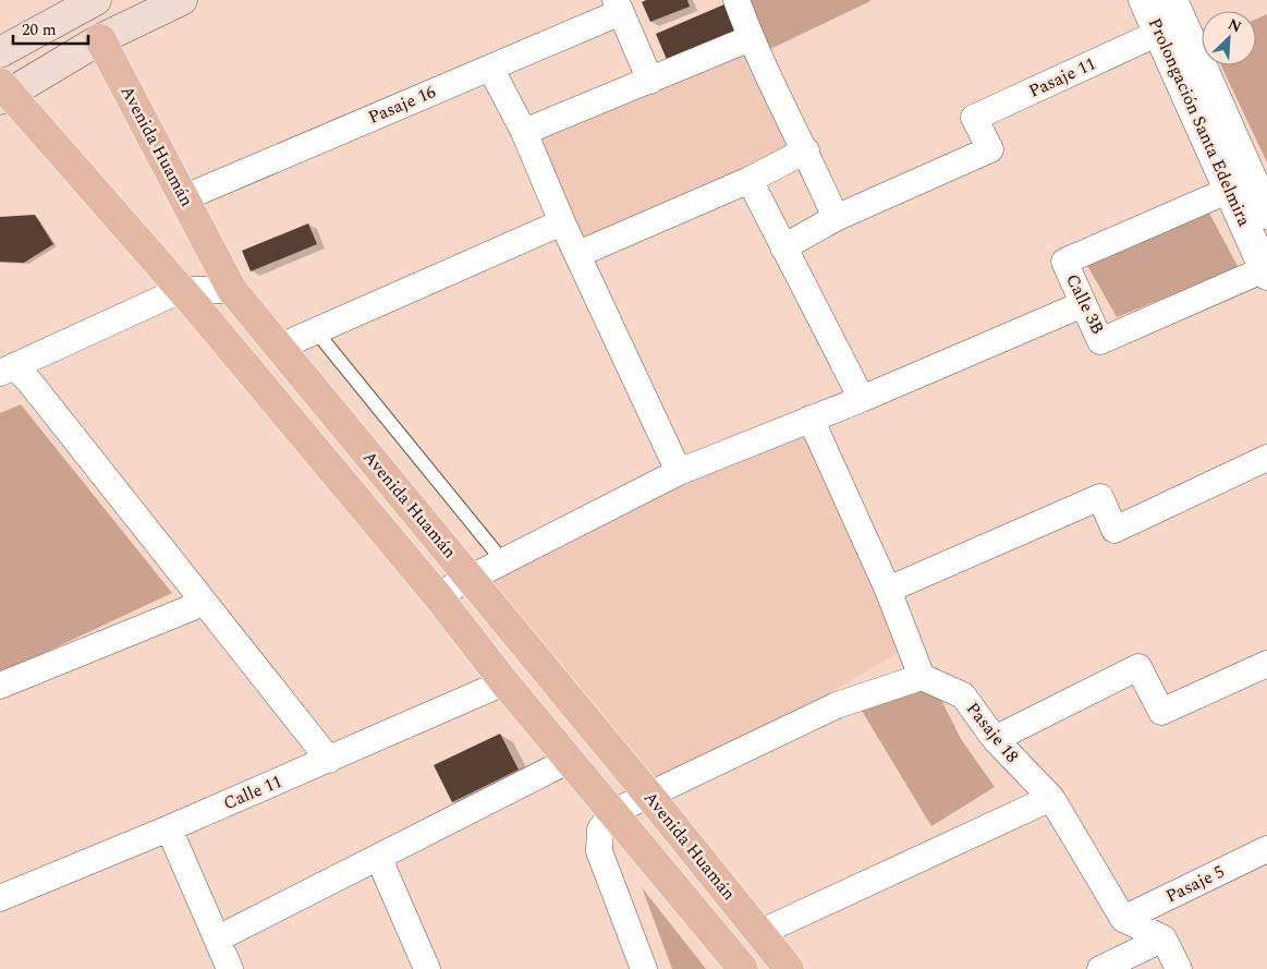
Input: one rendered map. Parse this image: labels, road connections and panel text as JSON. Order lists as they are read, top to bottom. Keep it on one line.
{"streets":{"main road":["Avenida Huamán"],"street":["Pasaje 11","Pasaje 16","Prolongación Santa Edelmira","Calle 3B","Pasaje 18","Calle 11","Pasaje 5"]},"crossings":[["Pasaje 11","Prolongación Santa Edelmira"],["Pasaje 16","Avenida Huamán"],["Prolongación Santa Edelmira","Calle 3B"],["Avenida Huamán","Calle 11"],["Pasaje 18","Pasaje 5"]],"scale_bar":"20 m","north":"top right"}
